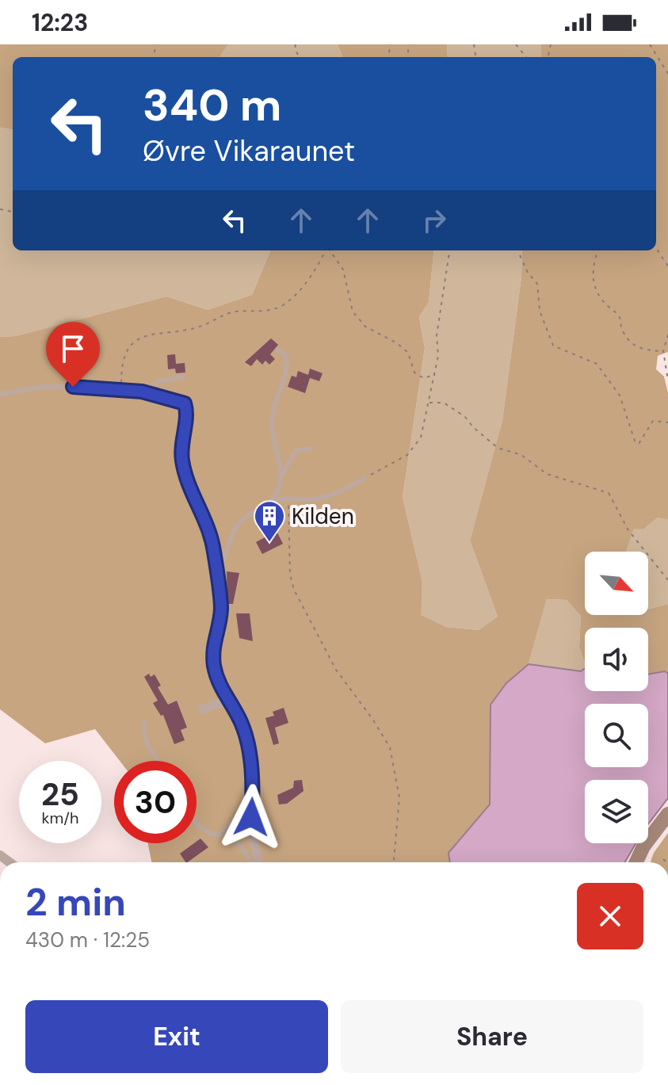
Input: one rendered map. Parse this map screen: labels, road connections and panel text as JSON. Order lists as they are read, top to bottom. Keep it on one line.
{"places":{"building":["Kilden"]},"north":"bottom right","page":{"status":"12:23","turn":["340 m","Øvre Vikaraunet"],"speed":"25 km/h","limit":"30","heading":["2 min","430 m · 12:25"],"buttons":["Exit","Share"]}}
